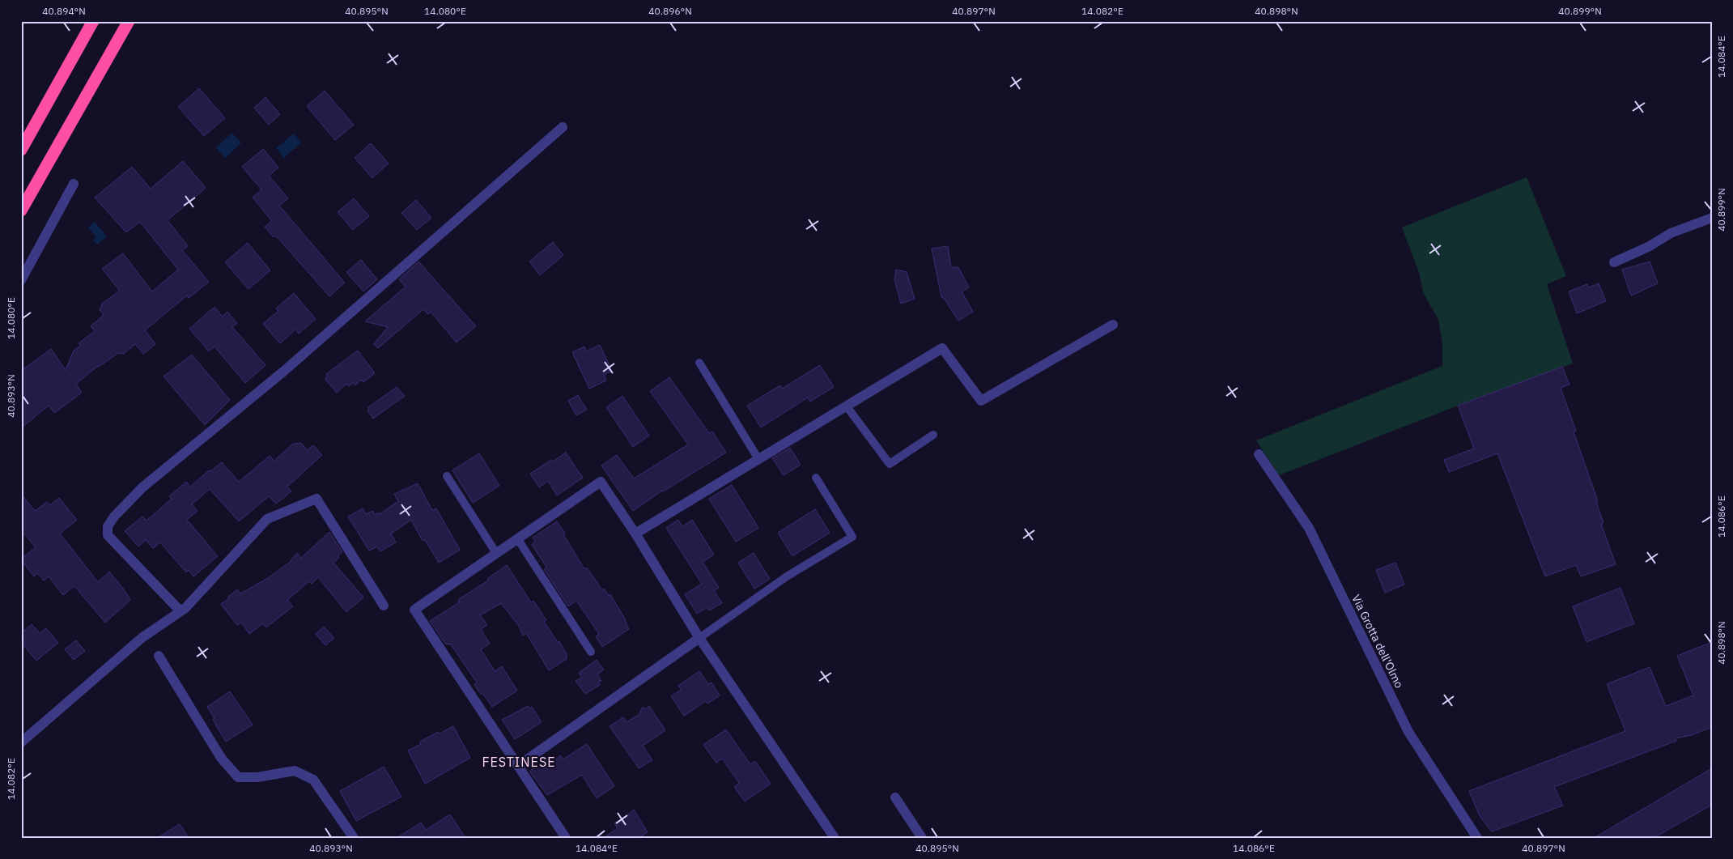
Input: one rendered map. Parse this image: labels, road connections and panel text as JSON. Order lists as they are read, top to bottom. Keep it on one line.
{"streets":{"street":["Via Grotta dell'Olmo"]},"districts":["FESTINESE"],"coordinates":["40.894°N","40.895°N","14.080°E","40.896°N","40.897°N","14.082°E","40.898°N","40.899°N","14.084°E","40.893°N","14.086°E"]}
